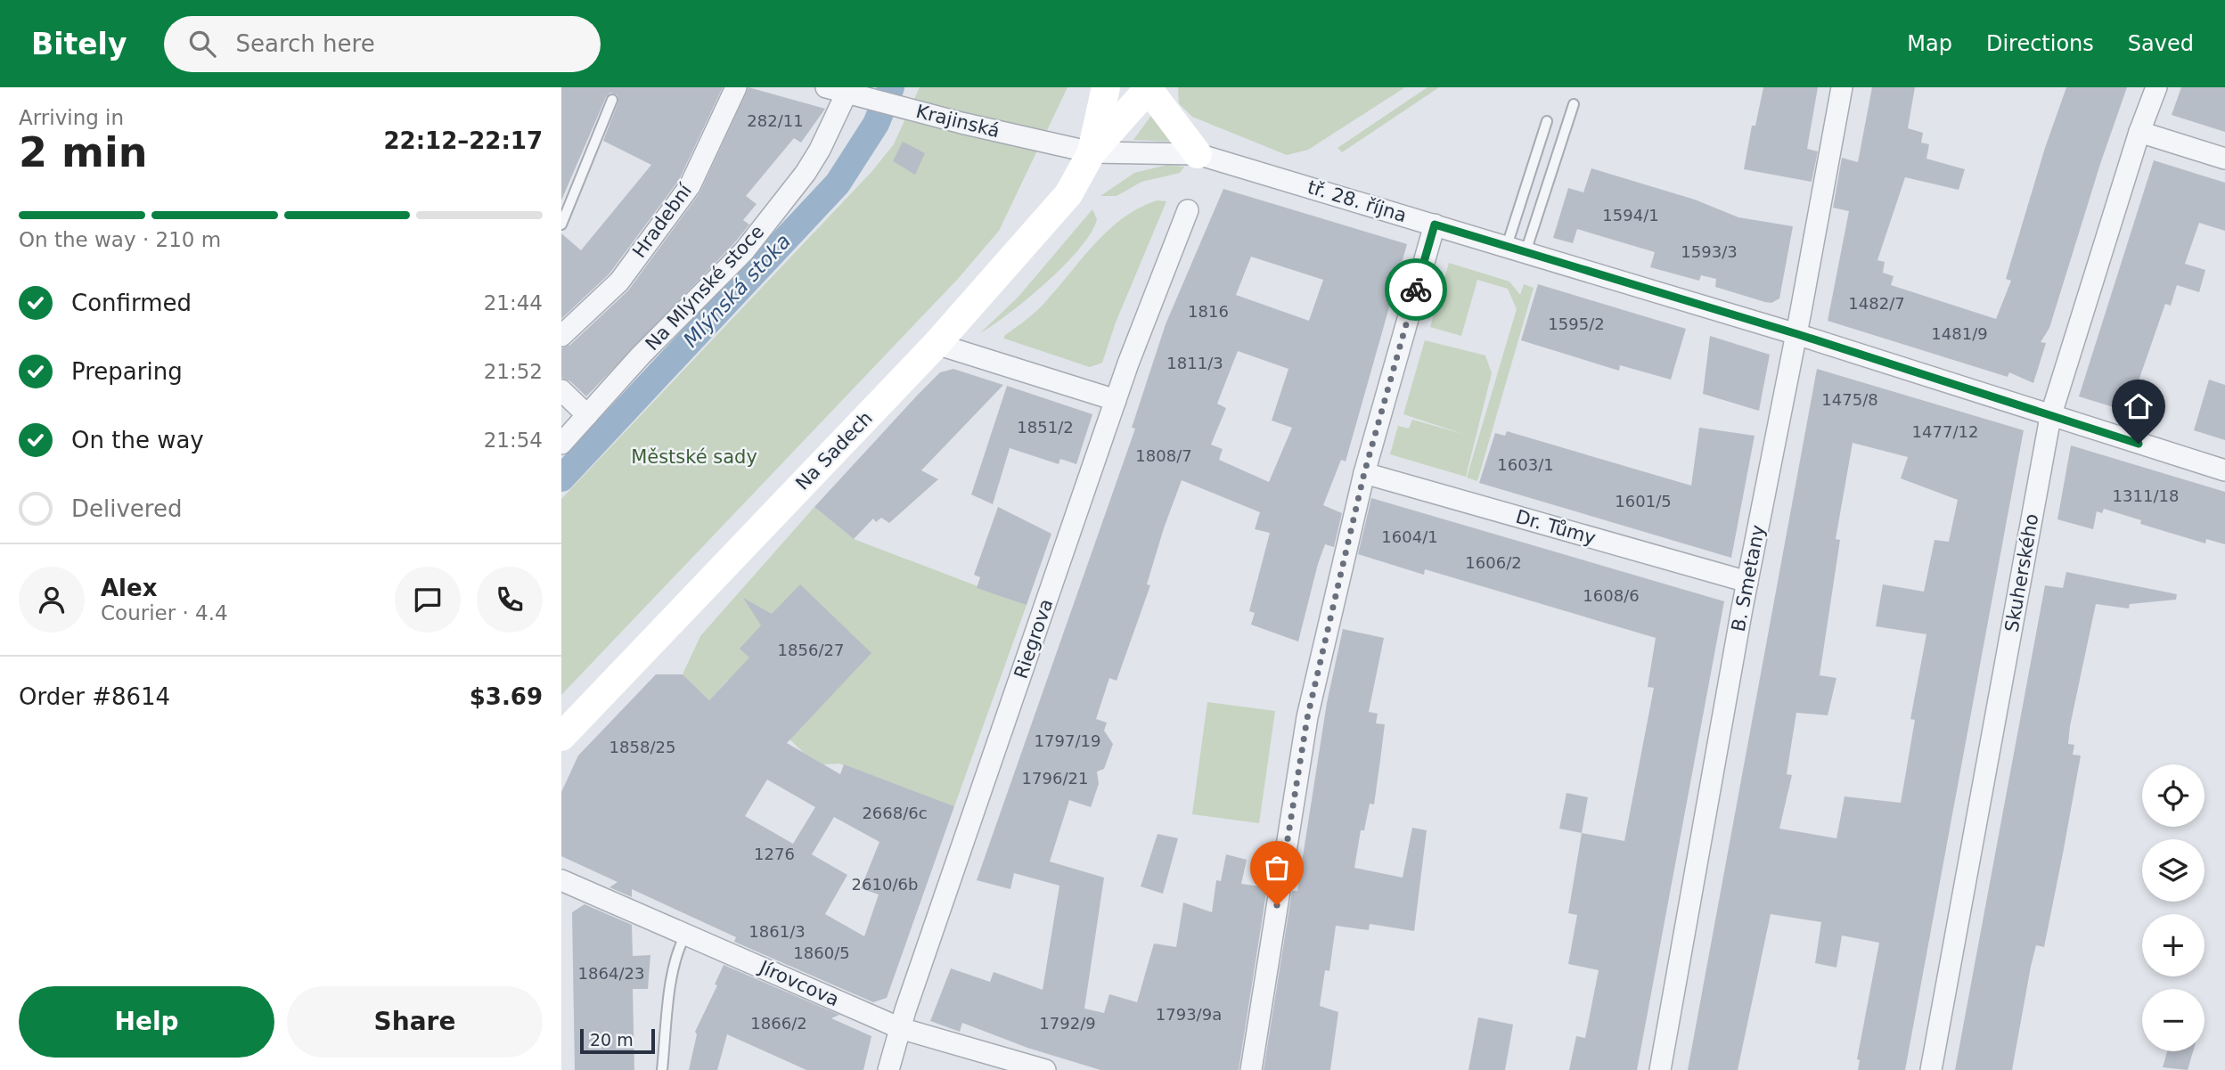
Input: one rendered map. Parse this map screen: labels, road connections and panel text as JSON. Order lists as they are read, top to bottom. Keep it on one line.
{"streets":{"street":["Krajinská","tř. 28. října","Hradební","Na Mlýnské stoce","Na Sadech","Dr. Tůmy","Skuherského","B. Smetany","Riegrova","Jírovcova"]},"crossings":[["Krajinská","tř. 28. října"],["Krajinská","Na Mlýnské stoce"],["Krajinská","Na Sadech"],["tř. 28. října","Na Sadech"],["tř. 28. října","Skuherského"],["tř. 28. října","B. Smetany"],["Dr. Tůmy","B. Smetany"],["Riegrova","Jírovcova"]],"water":["Mlýnská stoka"],"parks":["Městské sady"],"house_numbers":["282/11","1594/1","1593/3","1482/7","1816","1595/2","1481/9","1811/3","1475/8","1851/2","1477/12","1808/7","1603/1","1311/18","1601/5","1604/1","1606/2","1608/6","1856/27","1797/19","1858/25","1796/21","2668/6c","1276","2610/6b","1861/3","1860/5","1864/23","1793/9a","1866/2","1792/9"],"scale_bar":"20 m","page":{"header":"Bitely","search":"Search here","nav":["Map","Directions","Saved"],"heading":["2 min","Arriving in","22:12–22:17"],"panel":["Alex","Courier · 4.4","Order #8614","$3.69"],"bar":"On the way · 210 m","list":[["Confirmed","21:44"],["Preparing","21:52"],["On the way","21:54"],"Delivered"],"map_buttons":["+","−"],"buttons":["Help","Share"],"scale":"20 m"}}
